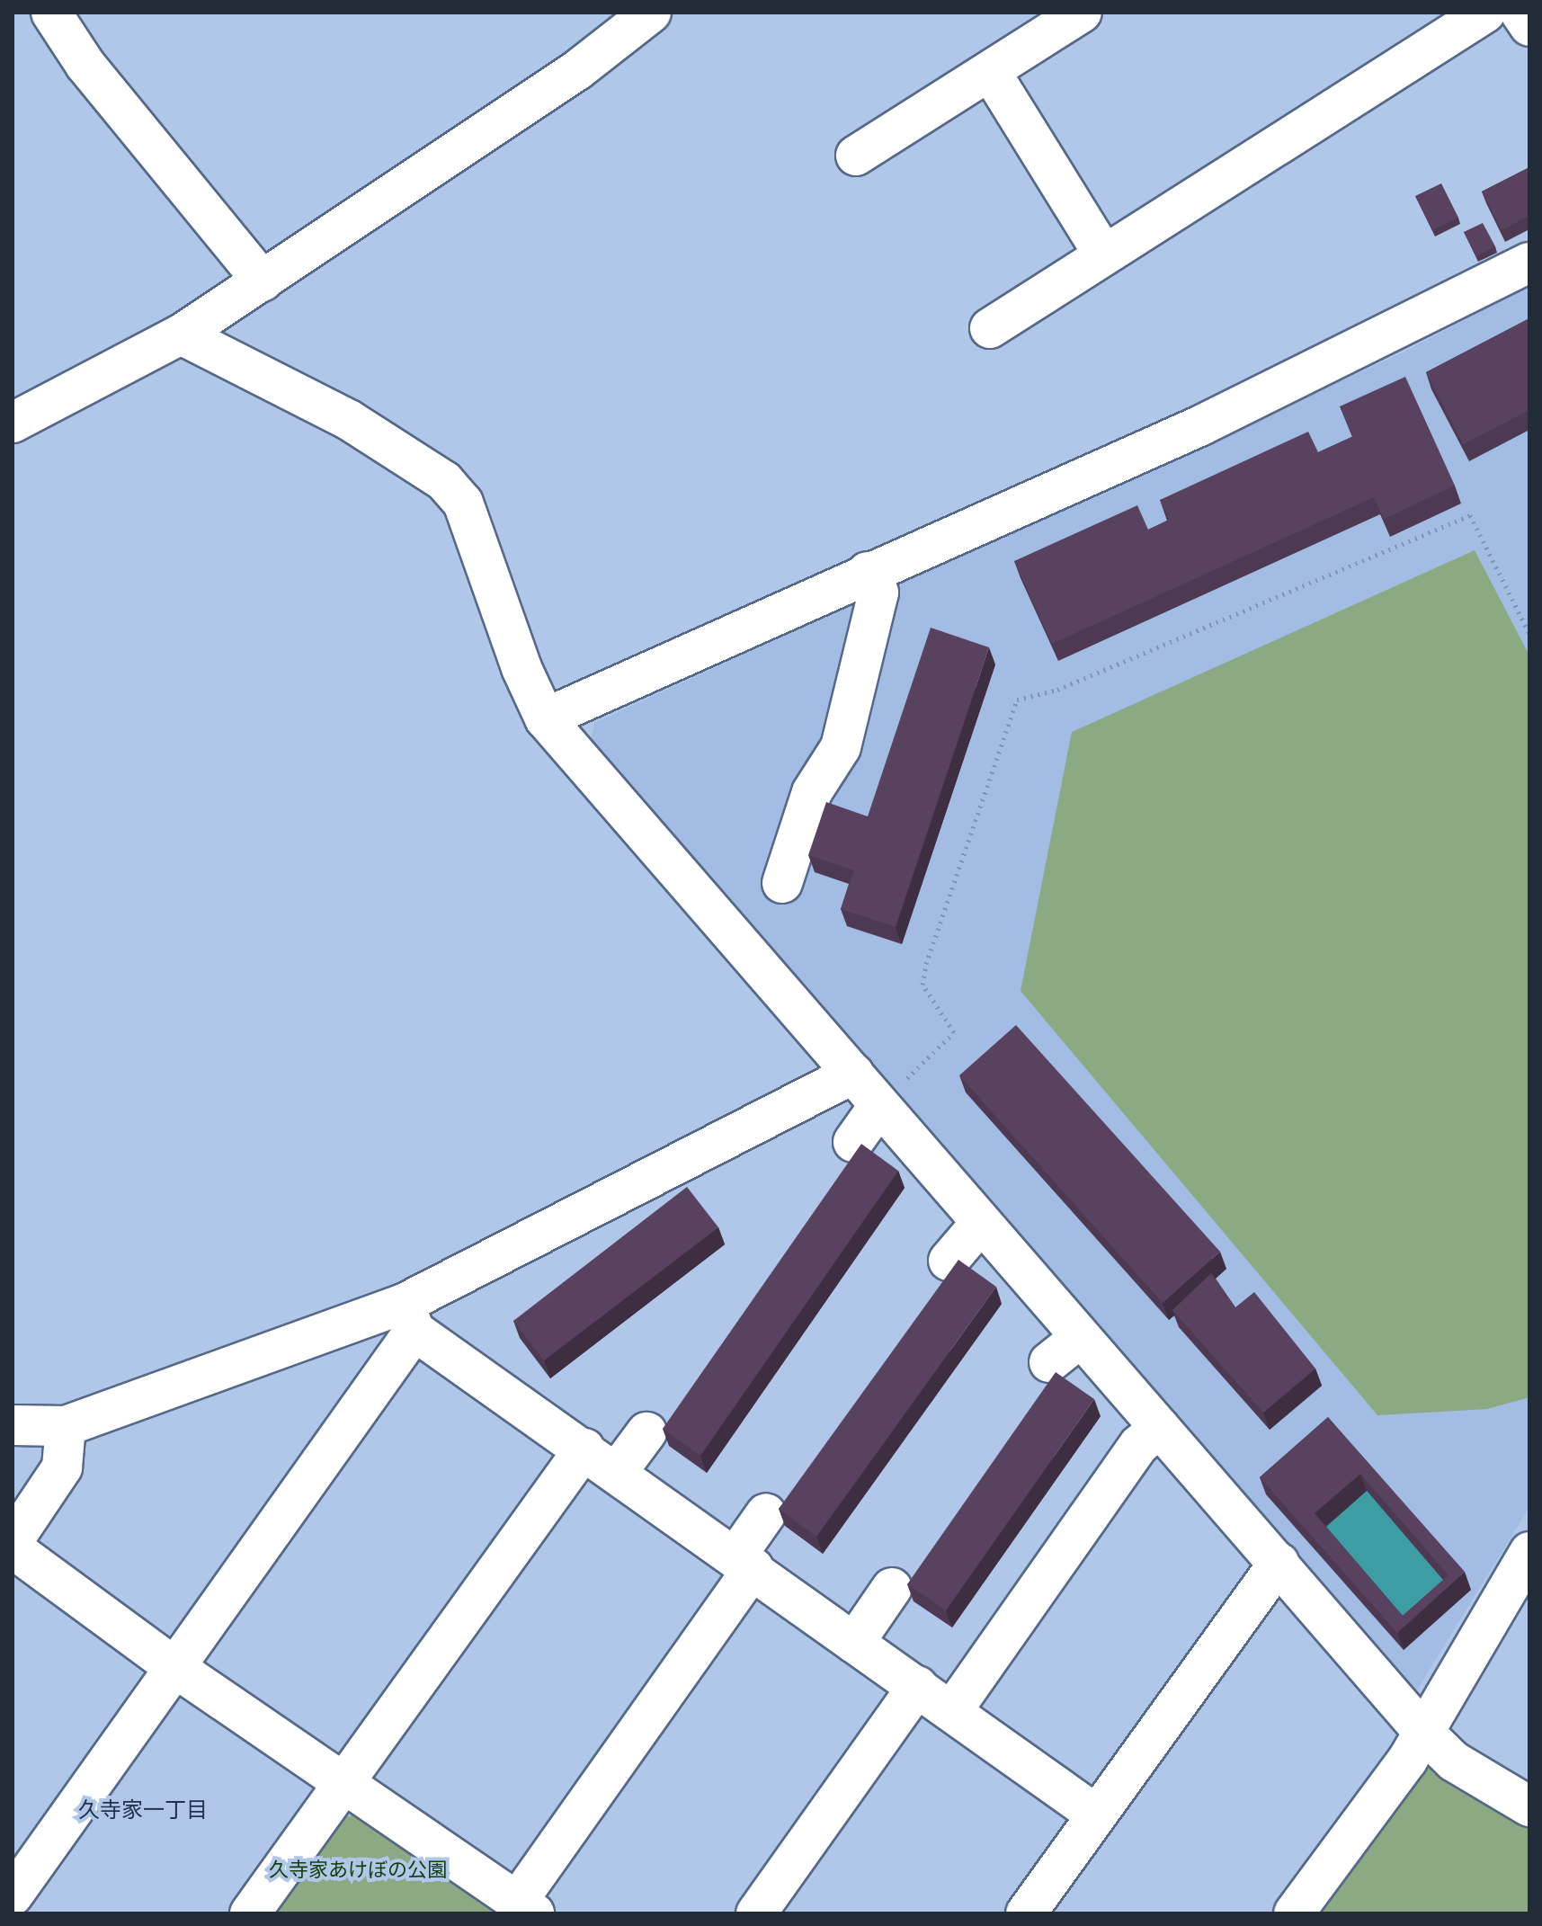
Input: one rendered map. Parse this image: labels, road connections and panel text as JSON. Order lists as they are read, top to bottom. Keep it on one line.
{"districts":["久寺家一丁目"],"parks":["久寺家あけぼの公園"]}
